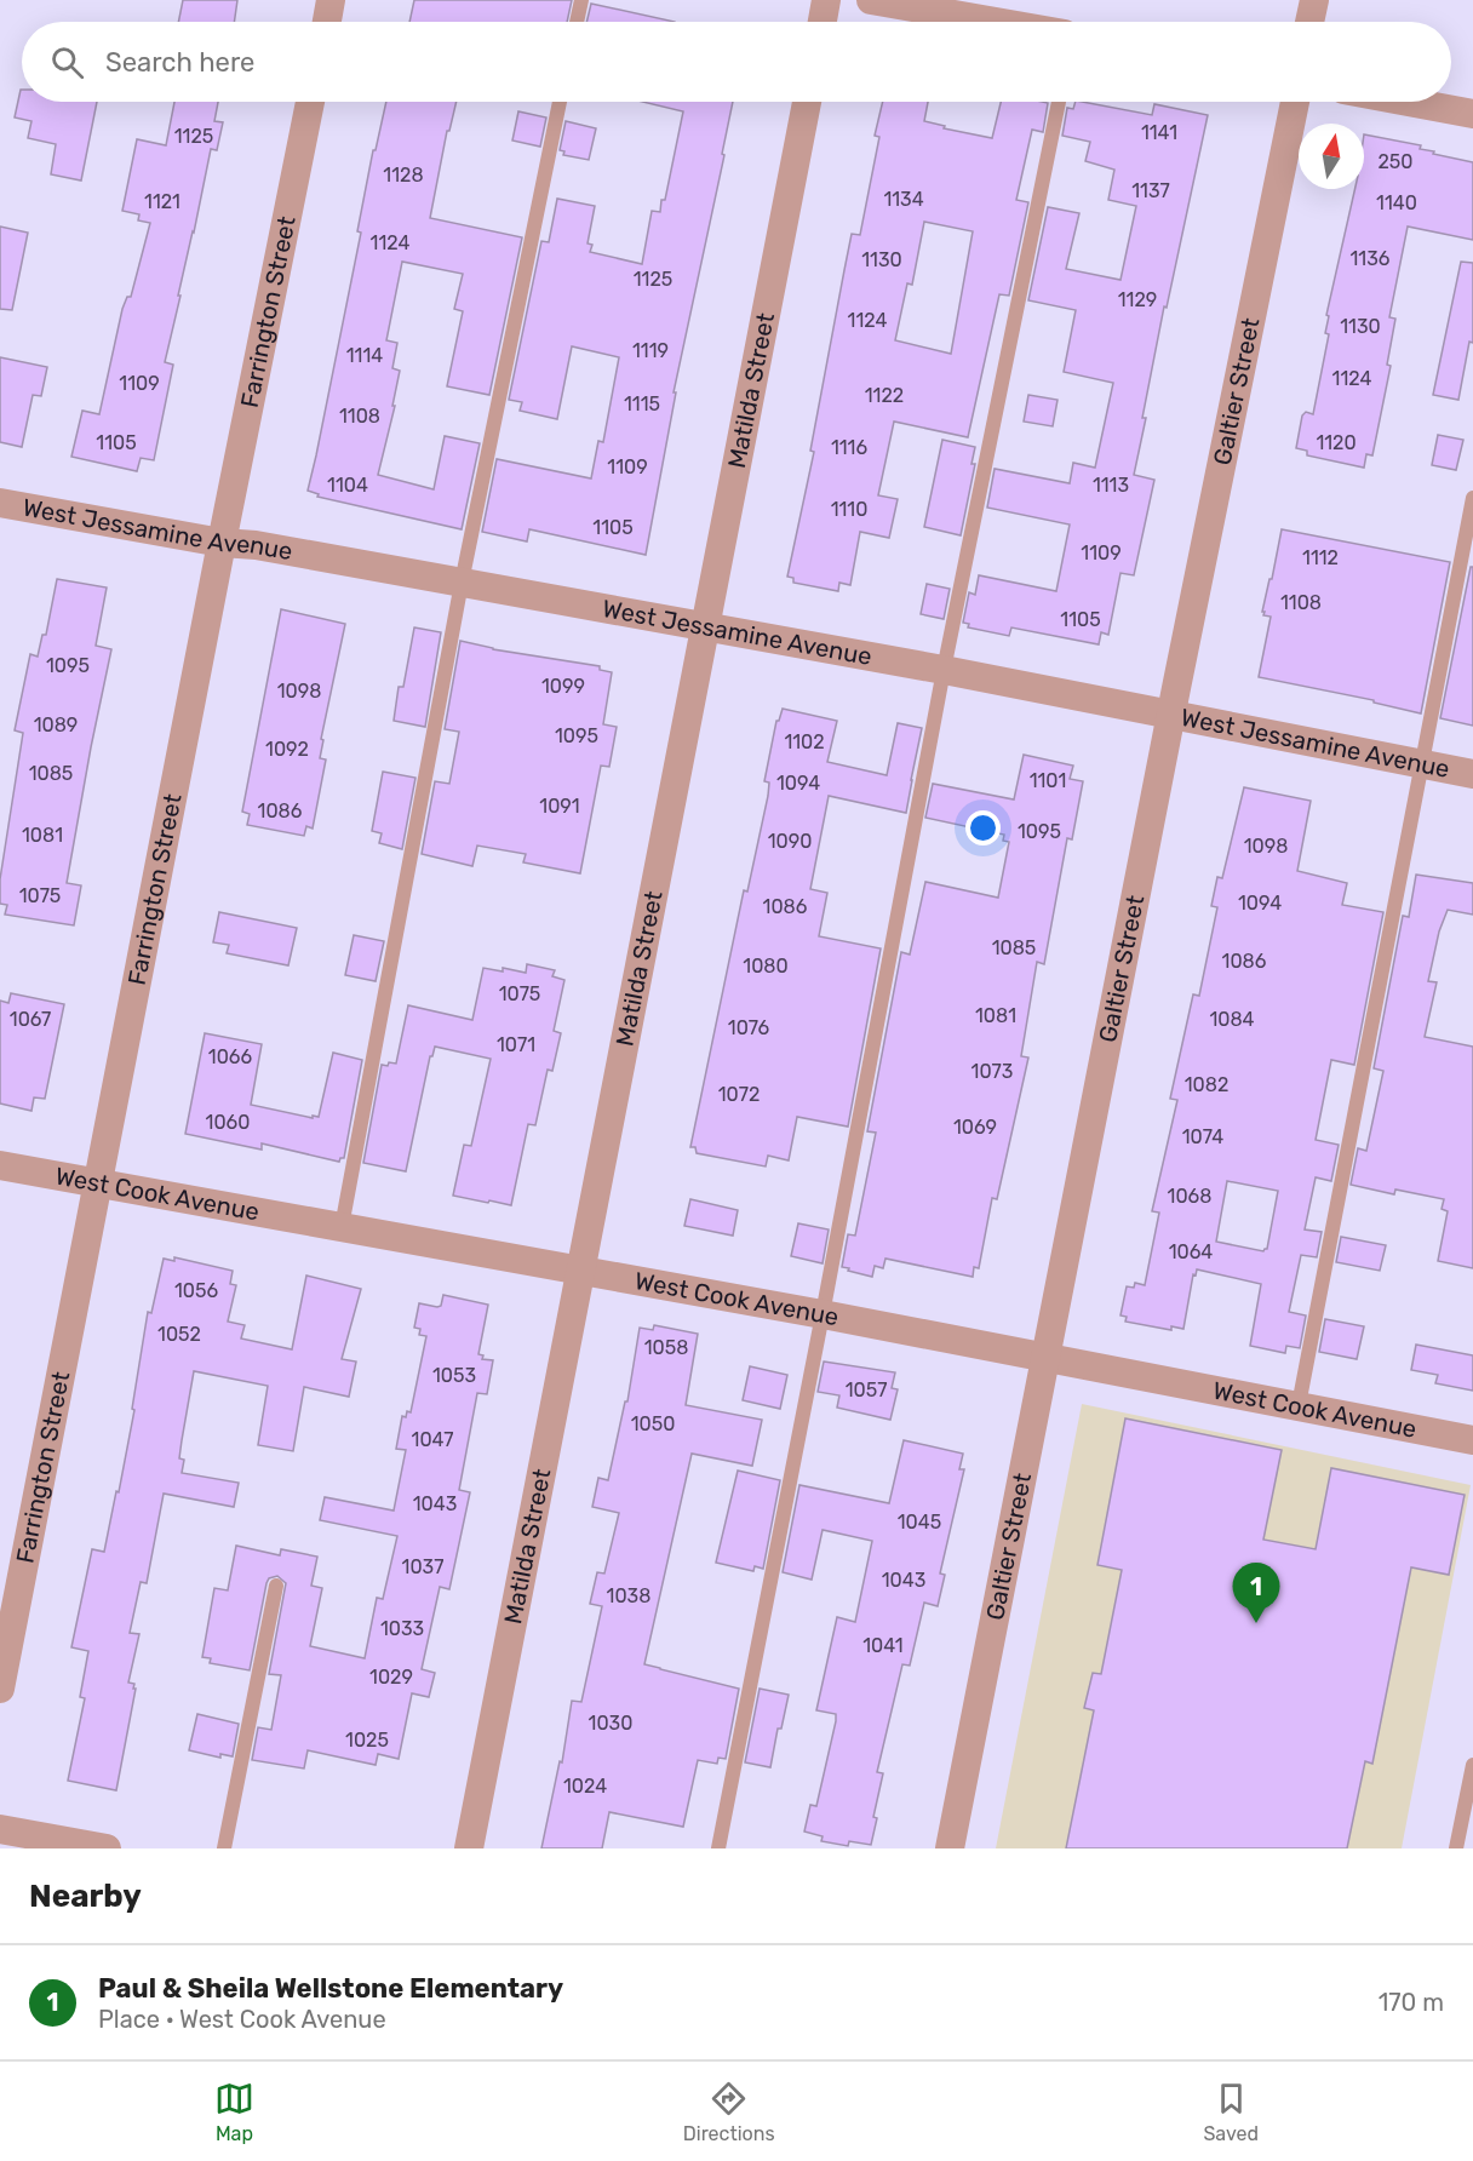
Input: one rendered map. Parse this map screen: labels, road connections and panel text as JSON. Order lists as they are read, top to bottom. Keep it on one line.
{"streets":{"street":["Farrington Street","Matilda Street","Galtier Street","West Jessamine Avenue","West Cook Avenue"]},"crossings":[["Farrington Street","West Jessamine Avenue"],["Farrington Street","West Cook Avenue"],["Matilda Street","West Jessamine Avenue"],["Matilda Street","West Cook Avenue"],["Galtier Street","West Jessamine Avenue"],["Galtier Street","West Cook Avenue"]],"house_numbers":["1141","1125","250","1128","1137","1134","1121","1140","1124","1136","1130","1125","1129","1124","1130","1119","1114","1124","1109","1122","1115","1108","1105","1120","1116","1109","1104","1113","1110","1105","1109","1112","1108","1105","1095","1099","1098","1089","1095","1102","1092","1085","1101","1094","1091","1086","1095","1081","1090","1098","1075","1094","1086","1085","1086","1080","1075","1081","1067","1084","1076","1071","1066","1073","1082","1072","1060","1069","1074","1068","1064","1056","1052","1058","1053","1057","1050","1047","1043","1045","1037","1043","1038","1033","1041","1029","1030","1025","1024"],"north":"top","page":{"search":"Search here","pins":"1","heading":"Nearby","list":[{"mark":"1","name":"Paul & Sheila Wellstone Elementary","note":"Place · West Cook Avenue","value":"170 m"}],"nav":["Map","Directions","Saved"]}}
